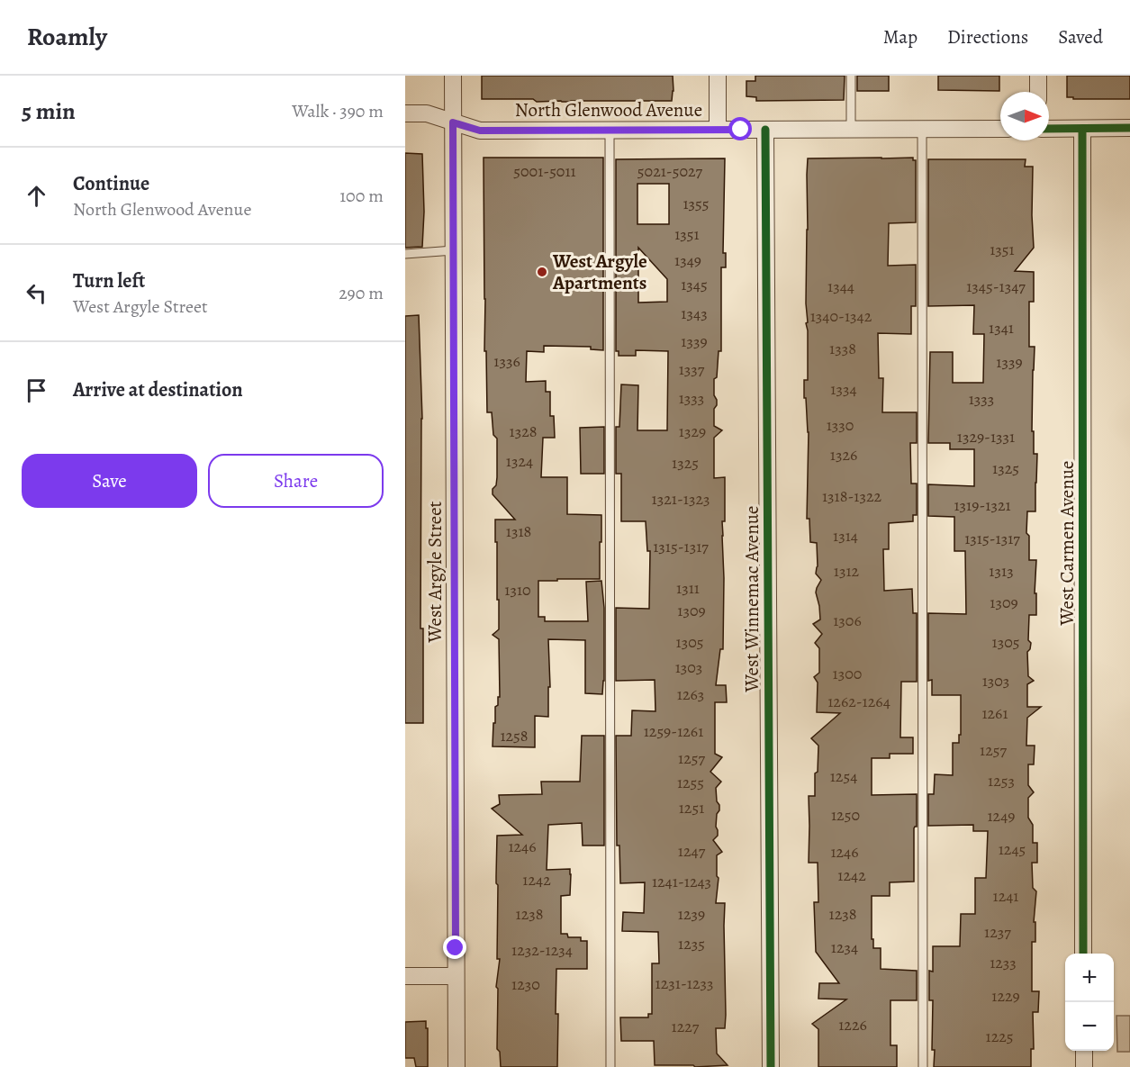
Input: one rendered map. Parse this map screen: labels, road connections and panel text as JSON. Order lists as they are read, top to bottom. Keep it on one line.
{"streets":{"street":["North Glenwood Avenue","West Carmen Avenue","West Argyle Street","West Winnemac Avenue"]},"crossings":[["North Glenwood Avenue","West Argyle Street"],["North Glenwood Avenue","West Winnemac Avenue"]],"places":["West Argyle Apartments"],"house_numbers":["5001-5011","5021-5027","1355","1351","1351","1349","1345","1344","1345-1347","1343","1340-1342","1341","1339","1338","1336","1339","1337","1334","1333","1333","1330","1328","1329","1329-1331","1326","1324","1325","1325","1318-1322","1321-1323","1319-1321","1318","1314","1315-1317","1315-1317","1312","1313","1311","1310","1309","1309","1306","1305","1305","1303","1300","1303","1263","1262-1264","1261","1259-1261","1258","1257","1257","1254","1253","1255","1251","1250","1249","1246","1245","1247","1246","1242","1242","1241-1243","1241","1238","1239","1238","1237","1235","1234","1232-1234","1233","1231-1233","1230","1229","1226","1227","1225"],"north":"right","page":{"header":"Roamly","nav":["Map","Directions","Saved"],"heading":["5 min","Walk · 390 m"],"list":[["Continue","North Glenwood Avenue","100 m"],["Turn left","West Argyle Street","290 m"],"Arrive at destination"],"buttons":["Save","Share"],"map_buttons":["+","−"]}}
